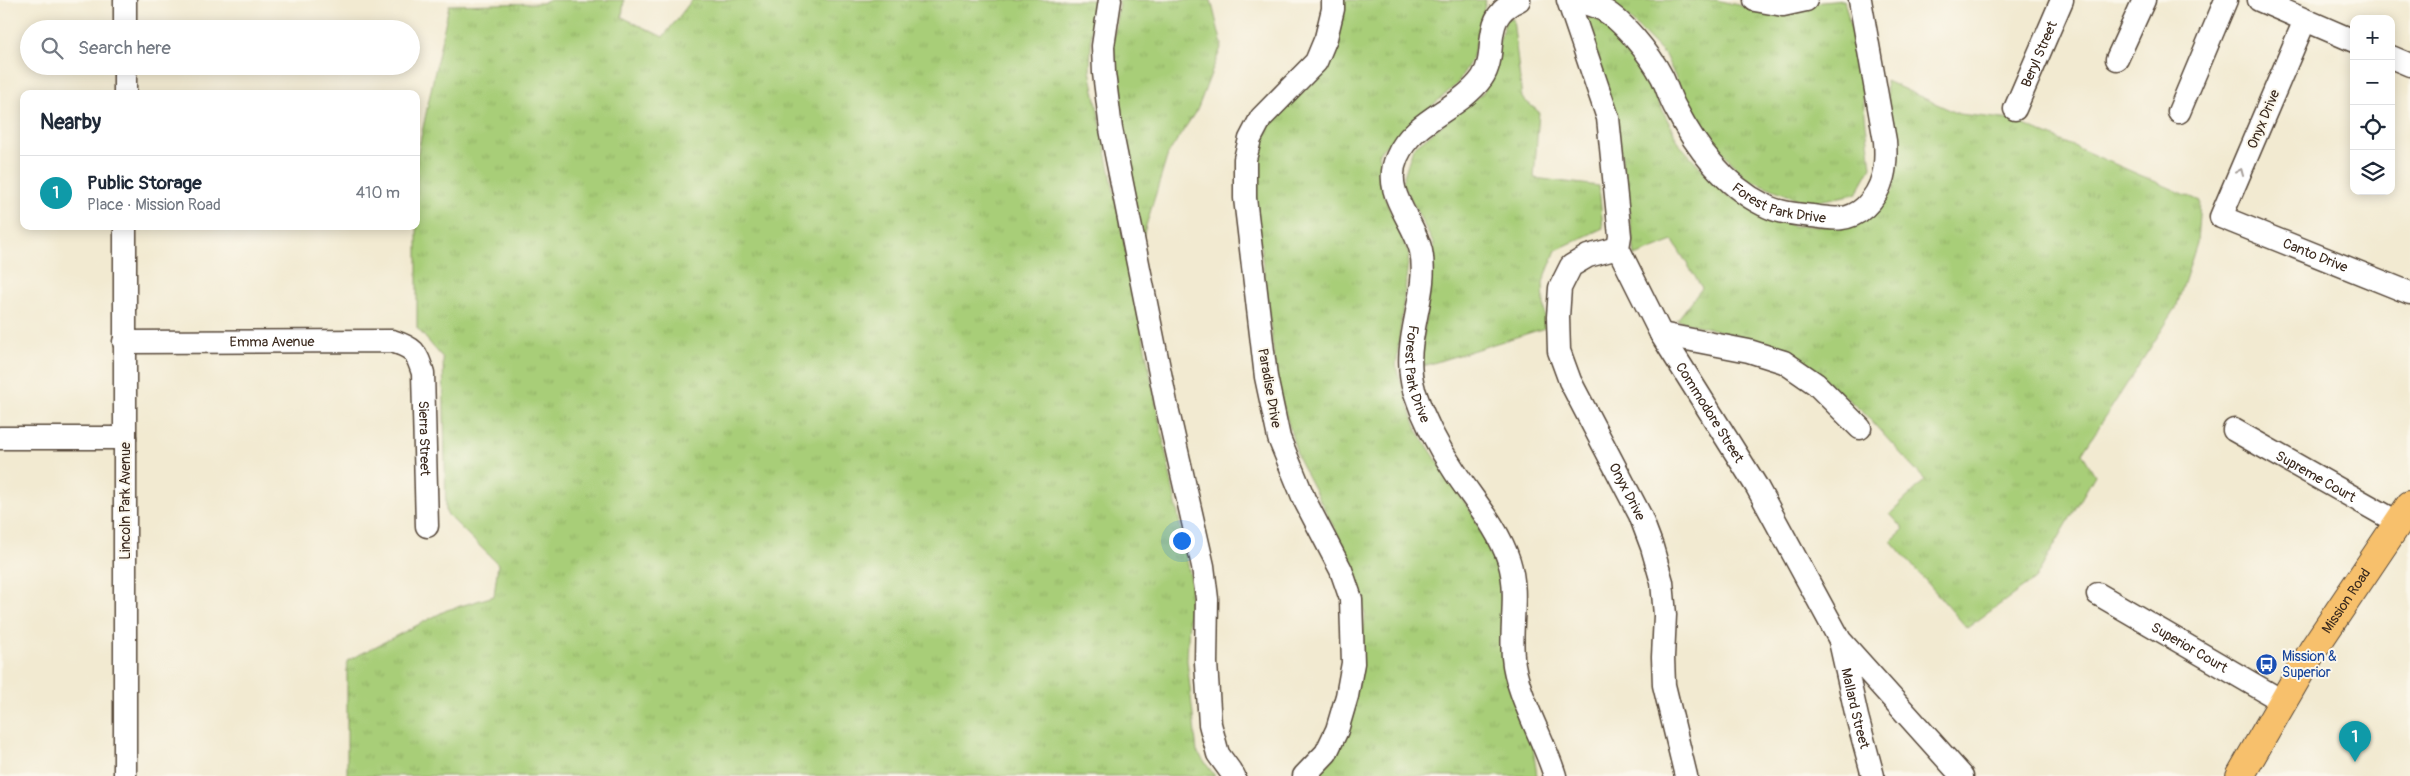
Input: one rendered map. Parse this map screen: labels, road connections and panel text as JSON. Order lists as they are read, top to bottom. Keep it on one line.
{"streets":{"main road":["Mission Road"],"street":["Beryl Street","Onyx Drive","Forest Park Drive","Canto Drive","Emma Avenue","Paradise Drive","Commodore Street","Sierra Street","Supreme Court","Lincoln Park Avenue","Superior Court","Mallard Street"]},"crossings":[["Onyx Drive","Canto Drive"],["Onyx Drive","Commodore Street"],["Forest Park Drive","Commodore Street"],["Emma Avenue","Sierra Street"],["Emma Avenue","Lincoln Park Avenue"],["Commodore Street","Mallard Street"],["Supreme Court","Mission Road"],["Mission Road","Superior Court"]],"places":{"bus stop":["Mission & Superior"]},"page":{"map_buttons":["+","−"],"search":"Search here","heading":"Nearby","list":[{"mark":"1","name":"Public Storage","note":"Place · Mission Road","value":"410 m"}],"pins":"1"}}
